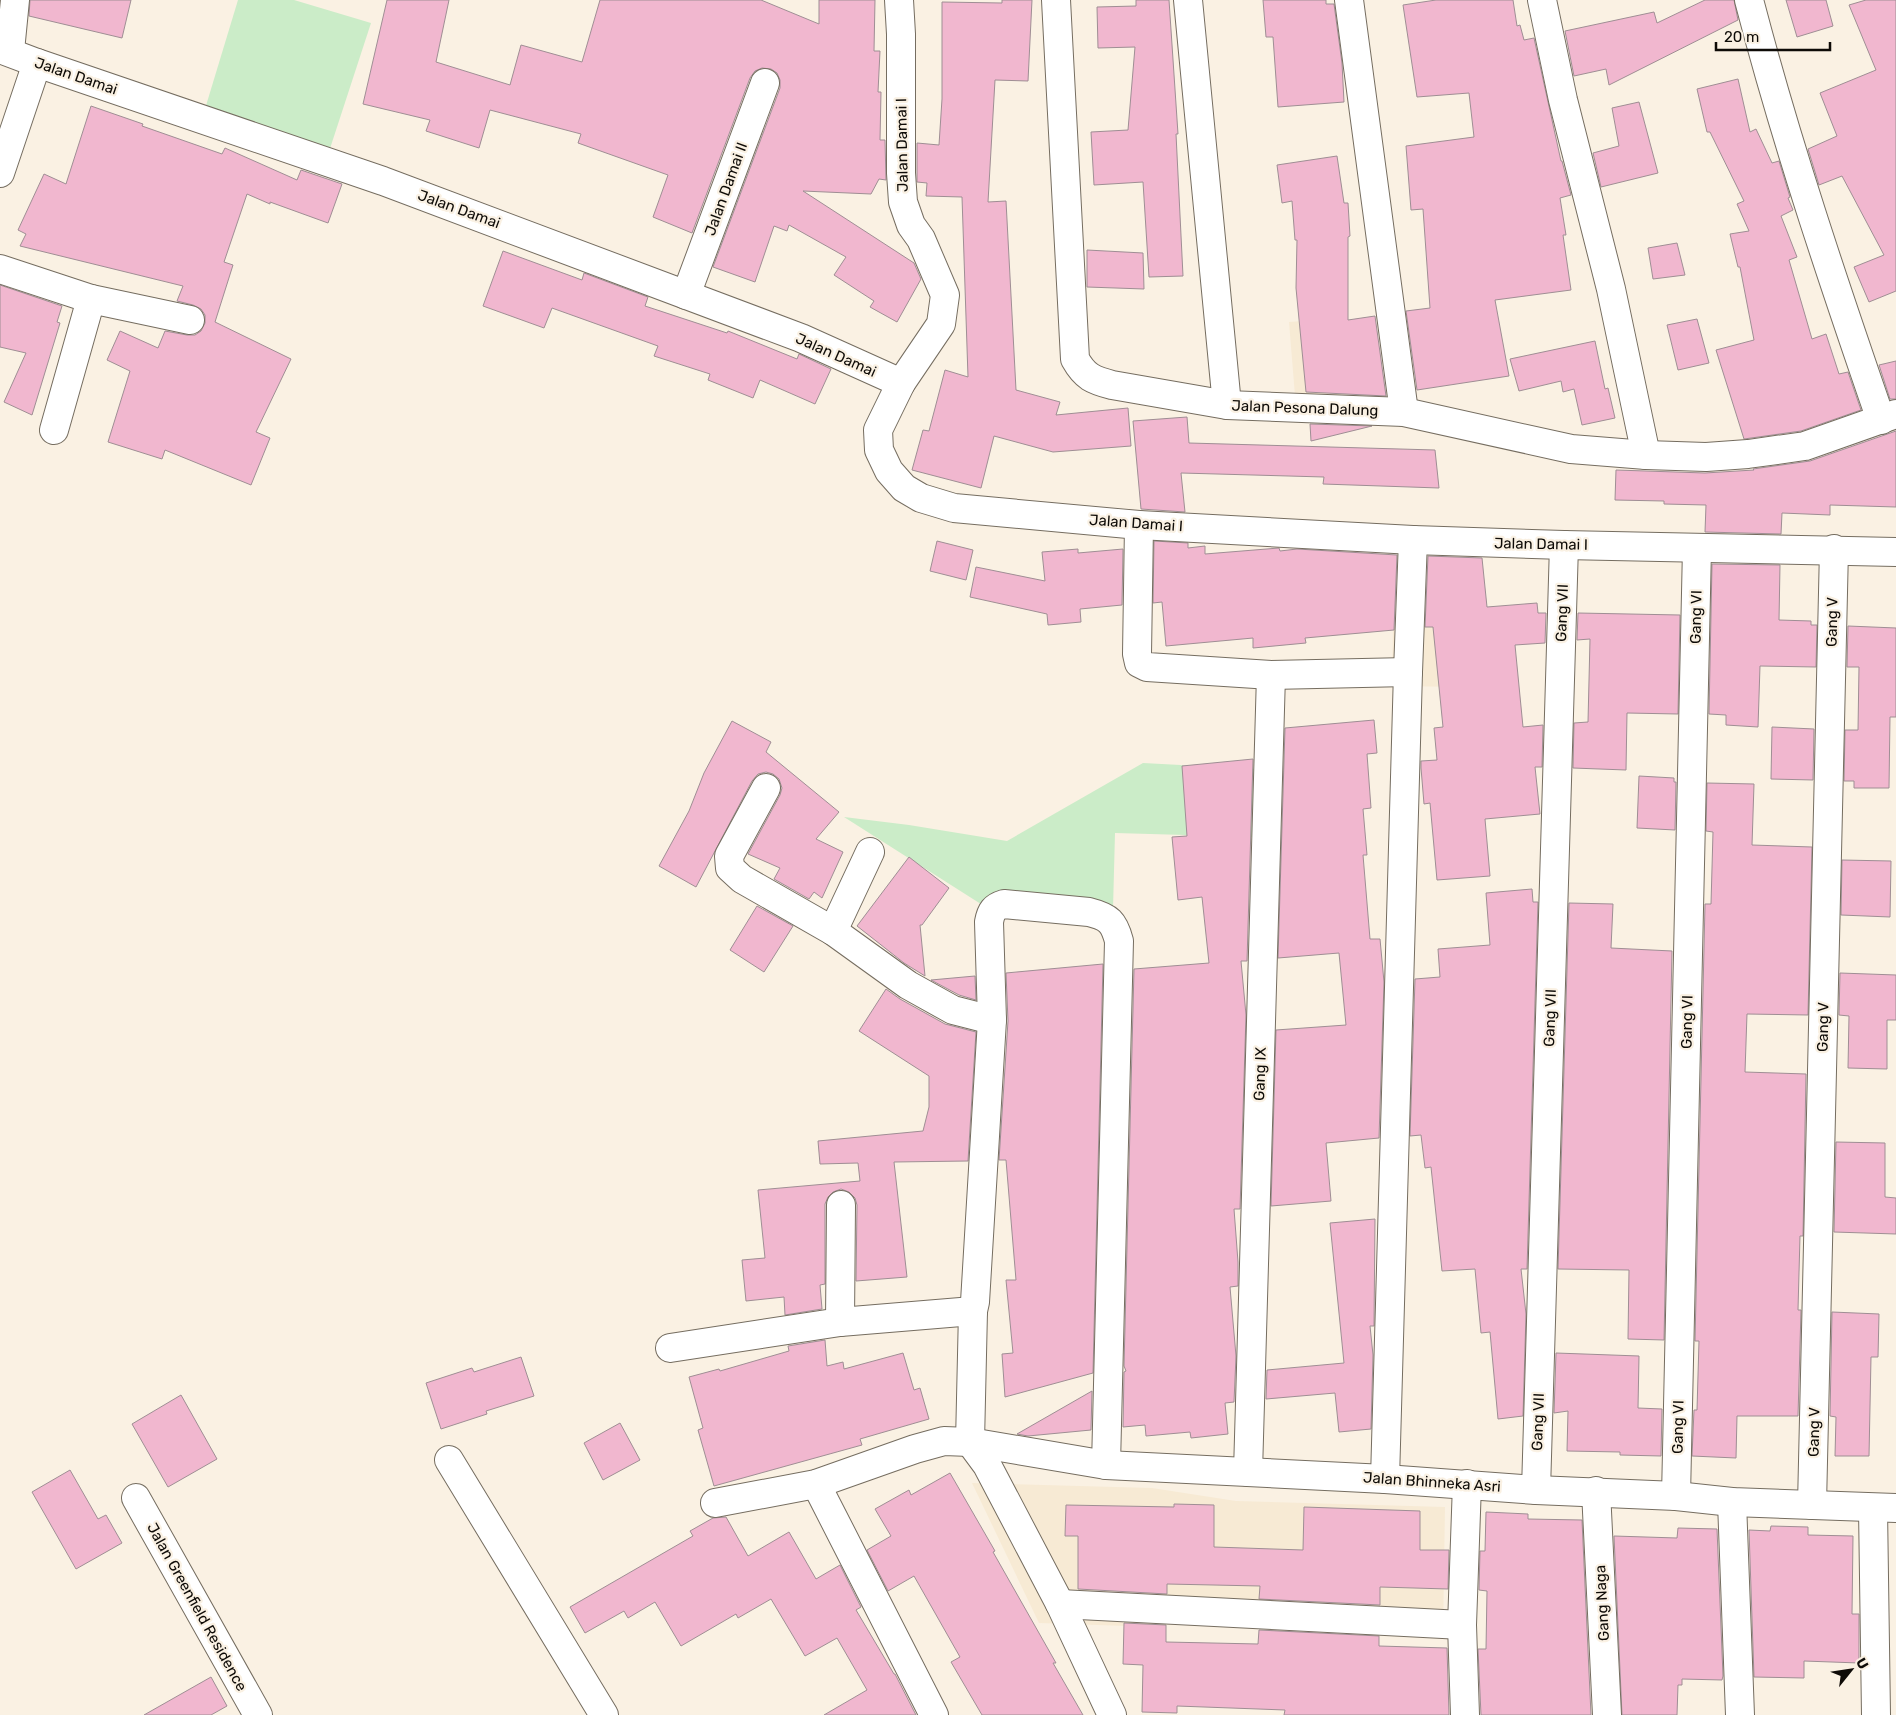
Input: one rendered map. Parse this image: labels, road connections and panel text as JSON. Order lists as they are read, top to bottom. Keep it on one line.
{"streets":{"street":["Jalan Damai","Jalan Damai I","Jalan Damai II","Jalan Pesona Dalung","Gang VII","Gang VI","Gang V","Gang IX","Jalan Bhinneka Asri","Gang Naga","Jalan Greenfield Residence"]},"crossings":[["Jalan Damai","Jalan Damai I"],["Jalan Damai","Jalan Damai II"],["Jalan Damai I","Gang VII"],["Jalan Damai I","Gang VI"],["Jalan Damai I","Gang V"],["Gang VII","Jalan Bhinneka Asri"],["Gang VI","Jalan Bhinneka Asri"],["Gang V","Jalan Bhinneka Asri"],["Gang IX","Jalan Bhinneka Asri"],["Jalan Bhinneka Asri","Gang Naga"]],"scale_bar":"20 m","north":"top right"}
